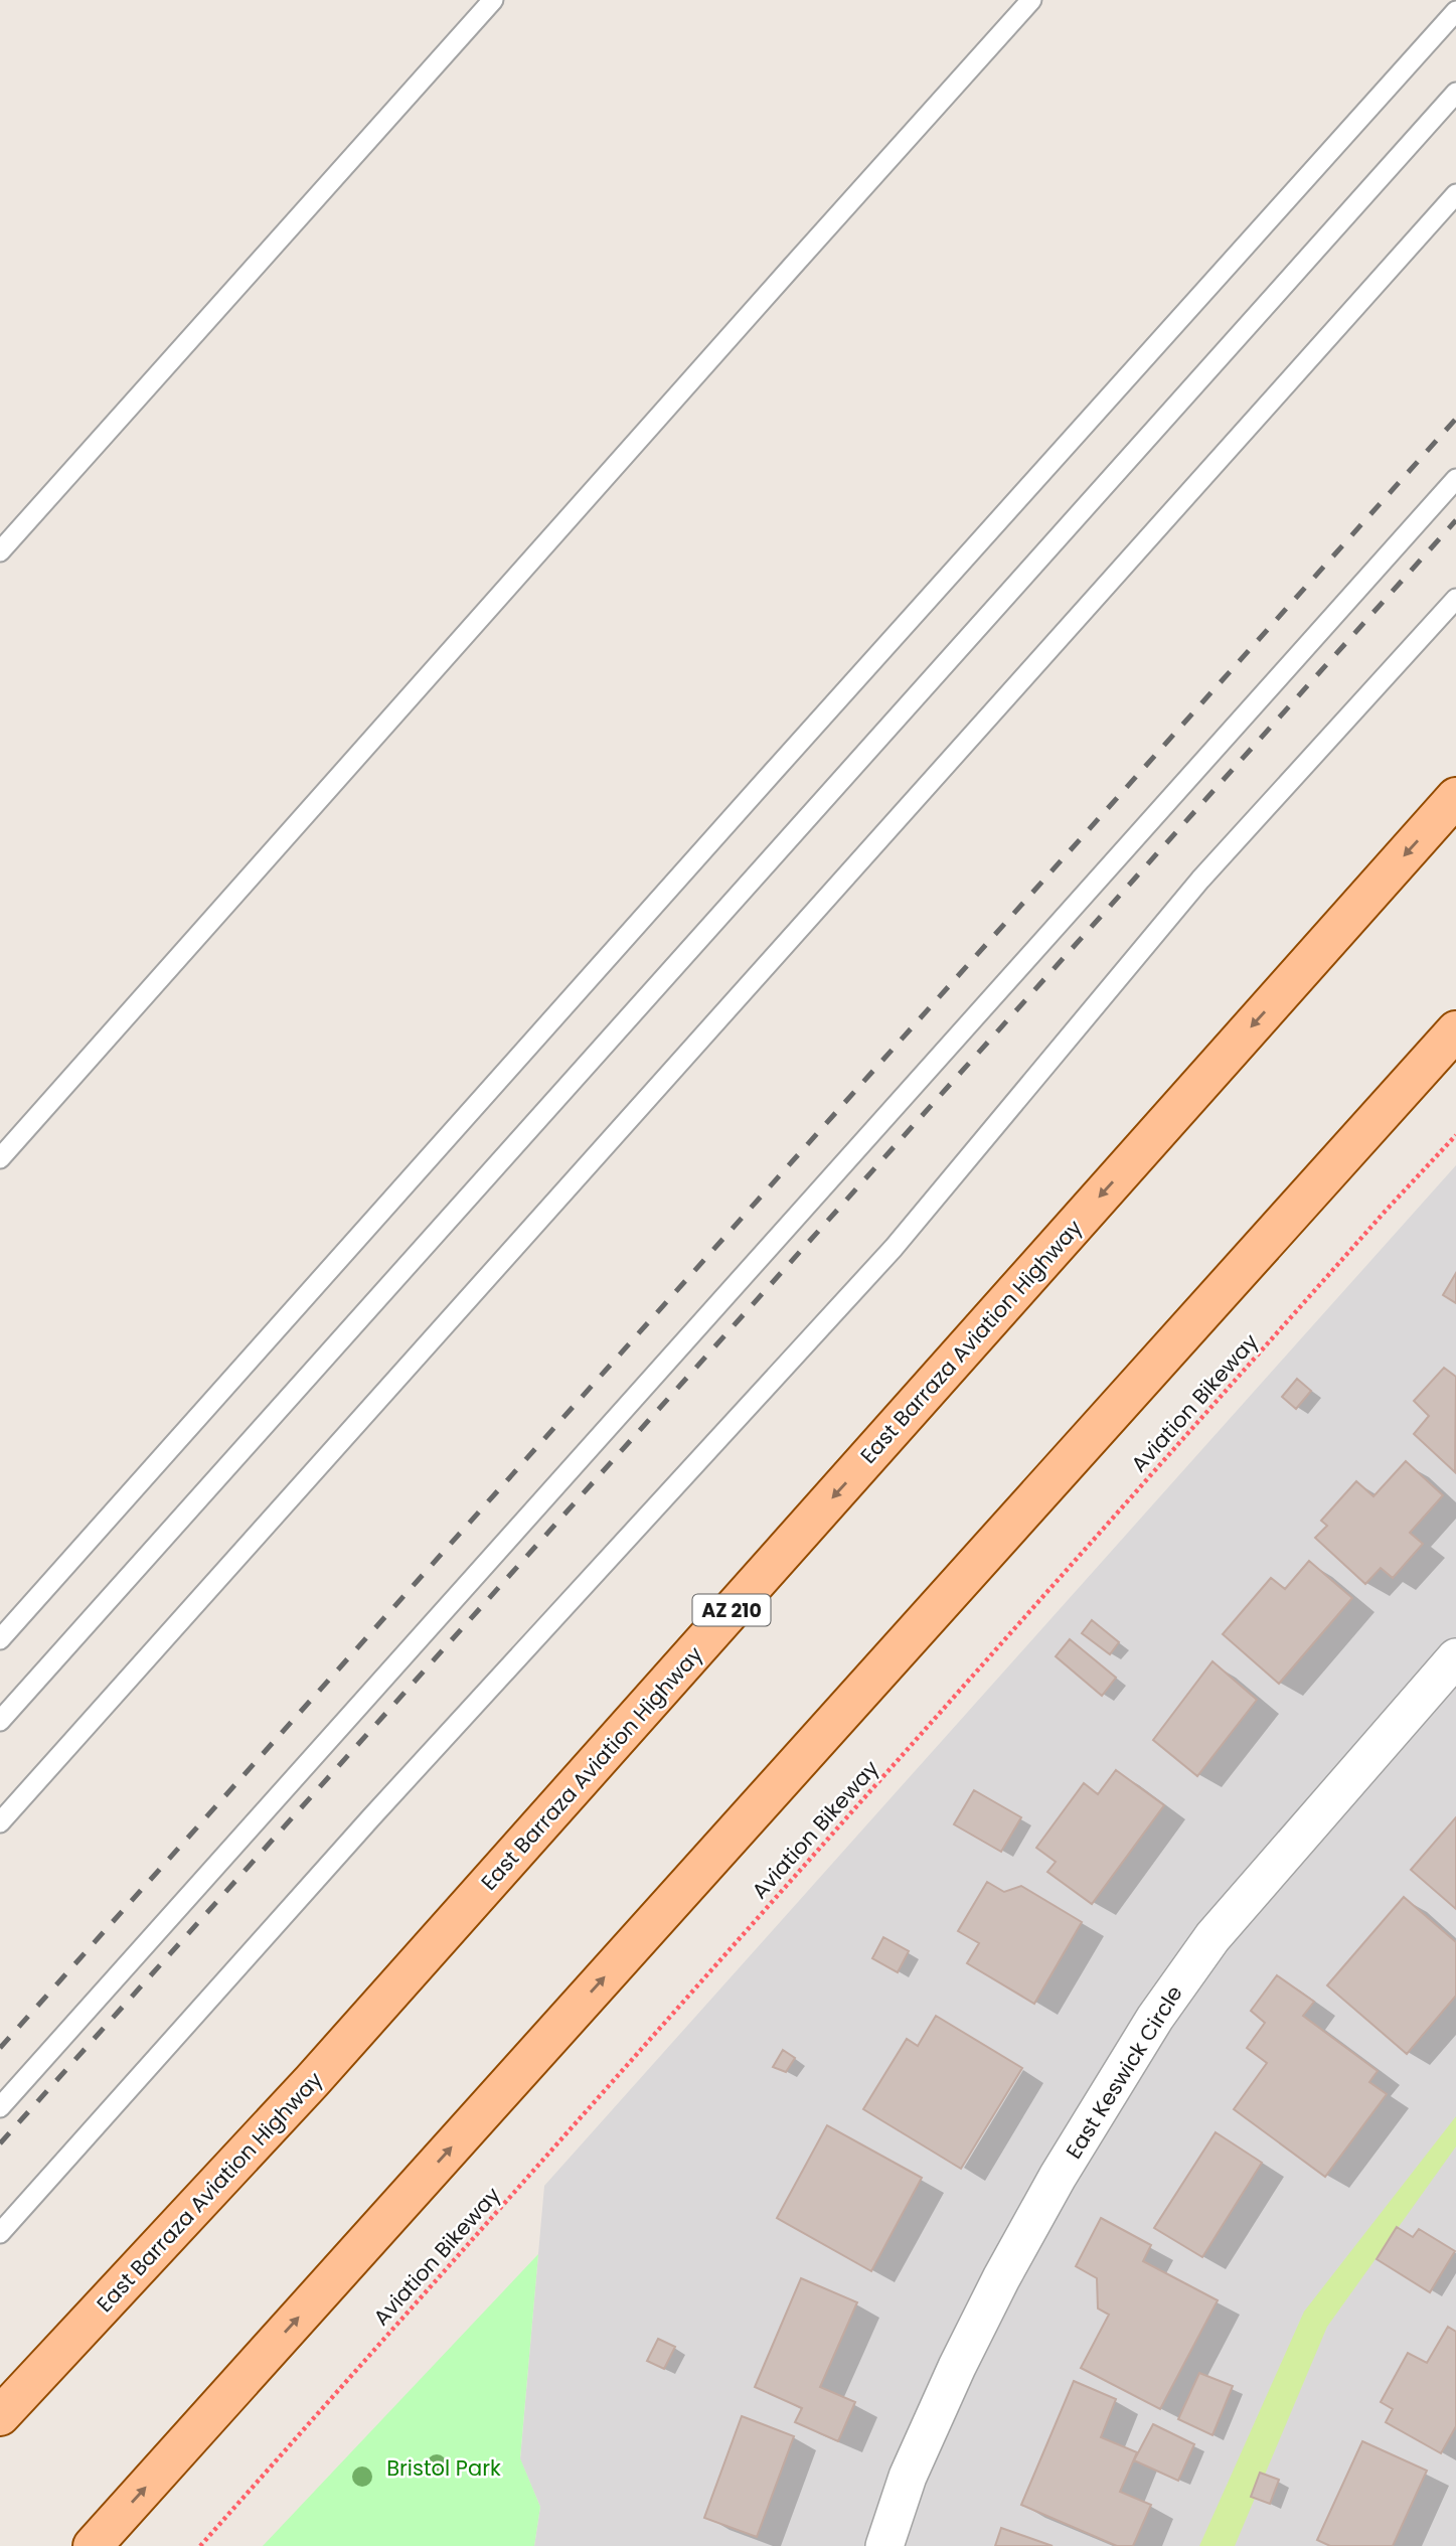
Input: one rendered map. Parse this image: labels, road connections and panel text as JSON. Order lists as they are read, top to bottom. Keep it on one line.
{"streets":{"main road":["East Barraza Aviation Highway","AZ 210"],"street":["East Keswick Circle"],"path":["Aviation Bikeway"]},"parks":["Bristol Park"]}
